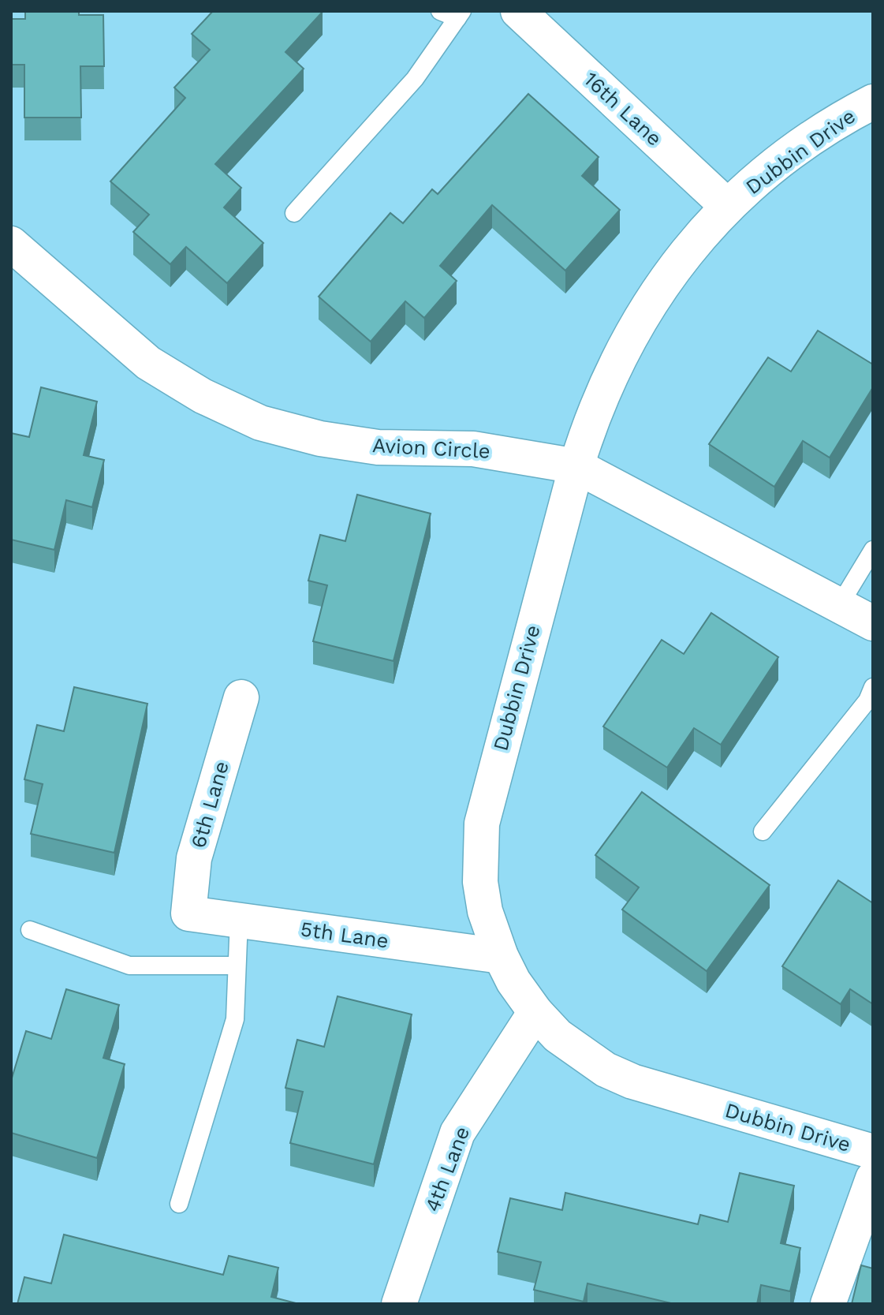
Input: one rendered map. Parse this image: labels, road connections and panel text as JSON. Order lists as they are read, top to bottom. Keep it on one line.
{"streets":{"street":["16th Lane","Dubbin Drive","Avion Circle","6th Lane","5th Lane","4th Lane"]},"crossings":[["16th Lane","Dubbin Drive"],["Dubbin Drive","Avion Circle"],["Dubbin Drive","5th Lane"],["Dubbin Drive","4th Lane"],["6th Lane","5th Lane"]]}
